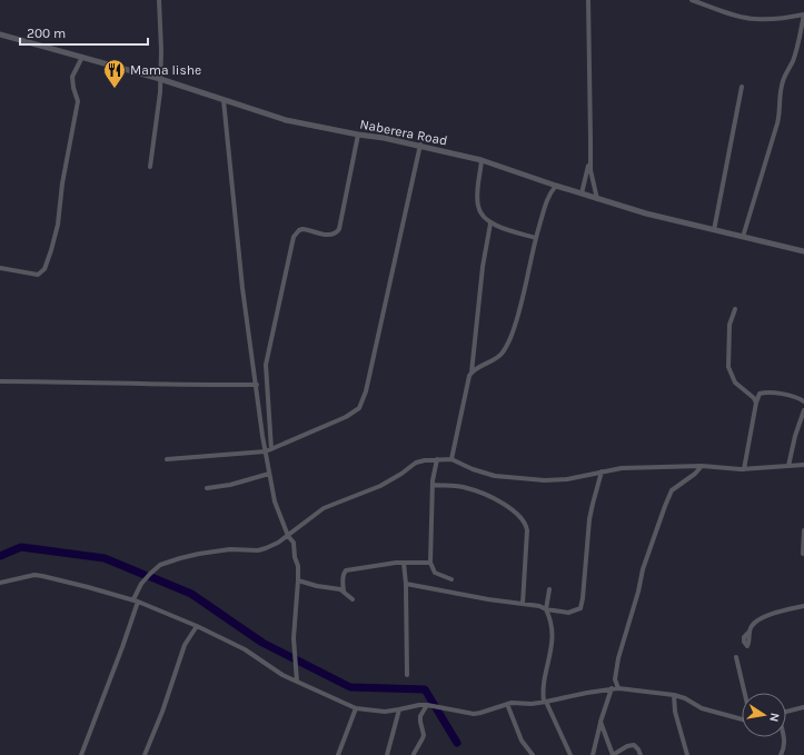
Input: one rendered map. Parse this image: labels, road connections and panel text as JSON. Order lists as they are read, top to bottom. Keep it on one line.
{"streets":{"street":["Naberera Road"]},"places":{"restaurant":["Mama lishe"]},"scale_bar":"200 m","north":"right"}
